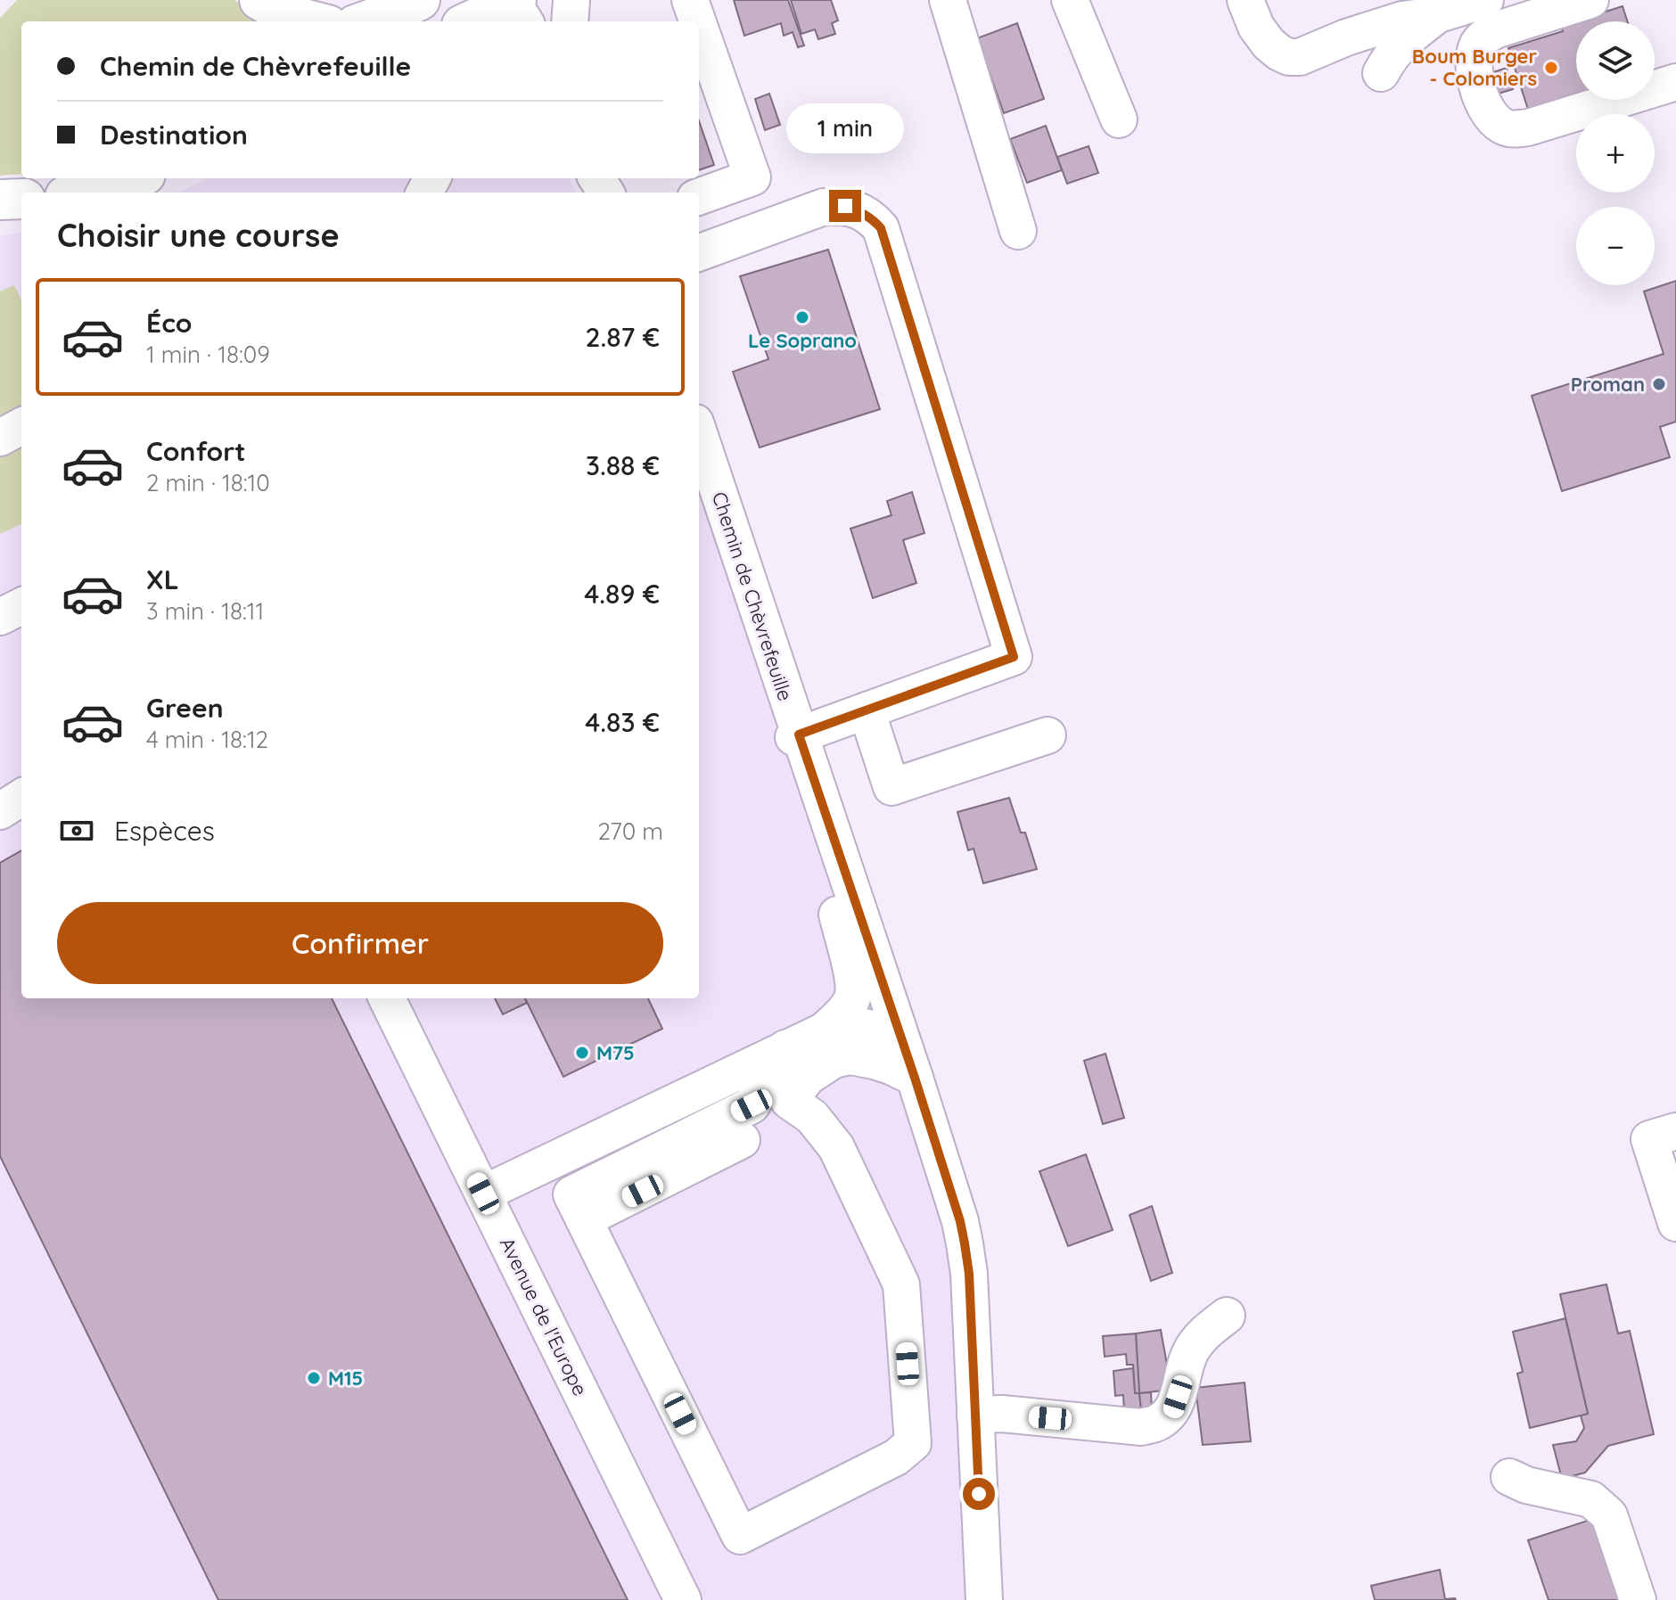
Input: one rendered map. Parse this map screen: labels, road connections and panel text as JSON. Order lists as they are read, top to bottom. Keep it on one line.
{"streets":{"street":["Chemin de Chèvrefeuille","Avenue de l'Europe"]},"places":["Boum Burger - Colomiers","Le Soprano","Proman","M75","M15"],"page":{"map_buttons":["+","−"],"banner":["Chemin de Chèvrefeuille","Destination"],"bubble":"1 min","heading":"Choisir une course","list":[{"name":"Éco","note":"1 min · 18:09","value":"2.87 €"},{"name":"Confort","note":"2 min · 18:10","value":"3.88 €"},{"name":"XL","note":"3 min · 18:11","value":"4.89 €"},{"name":"Green","note":"4 min · 18:12","value":"4.83 €"}],"pay":["Espèces","270 m"],"buttons":"Confirmer"}}
